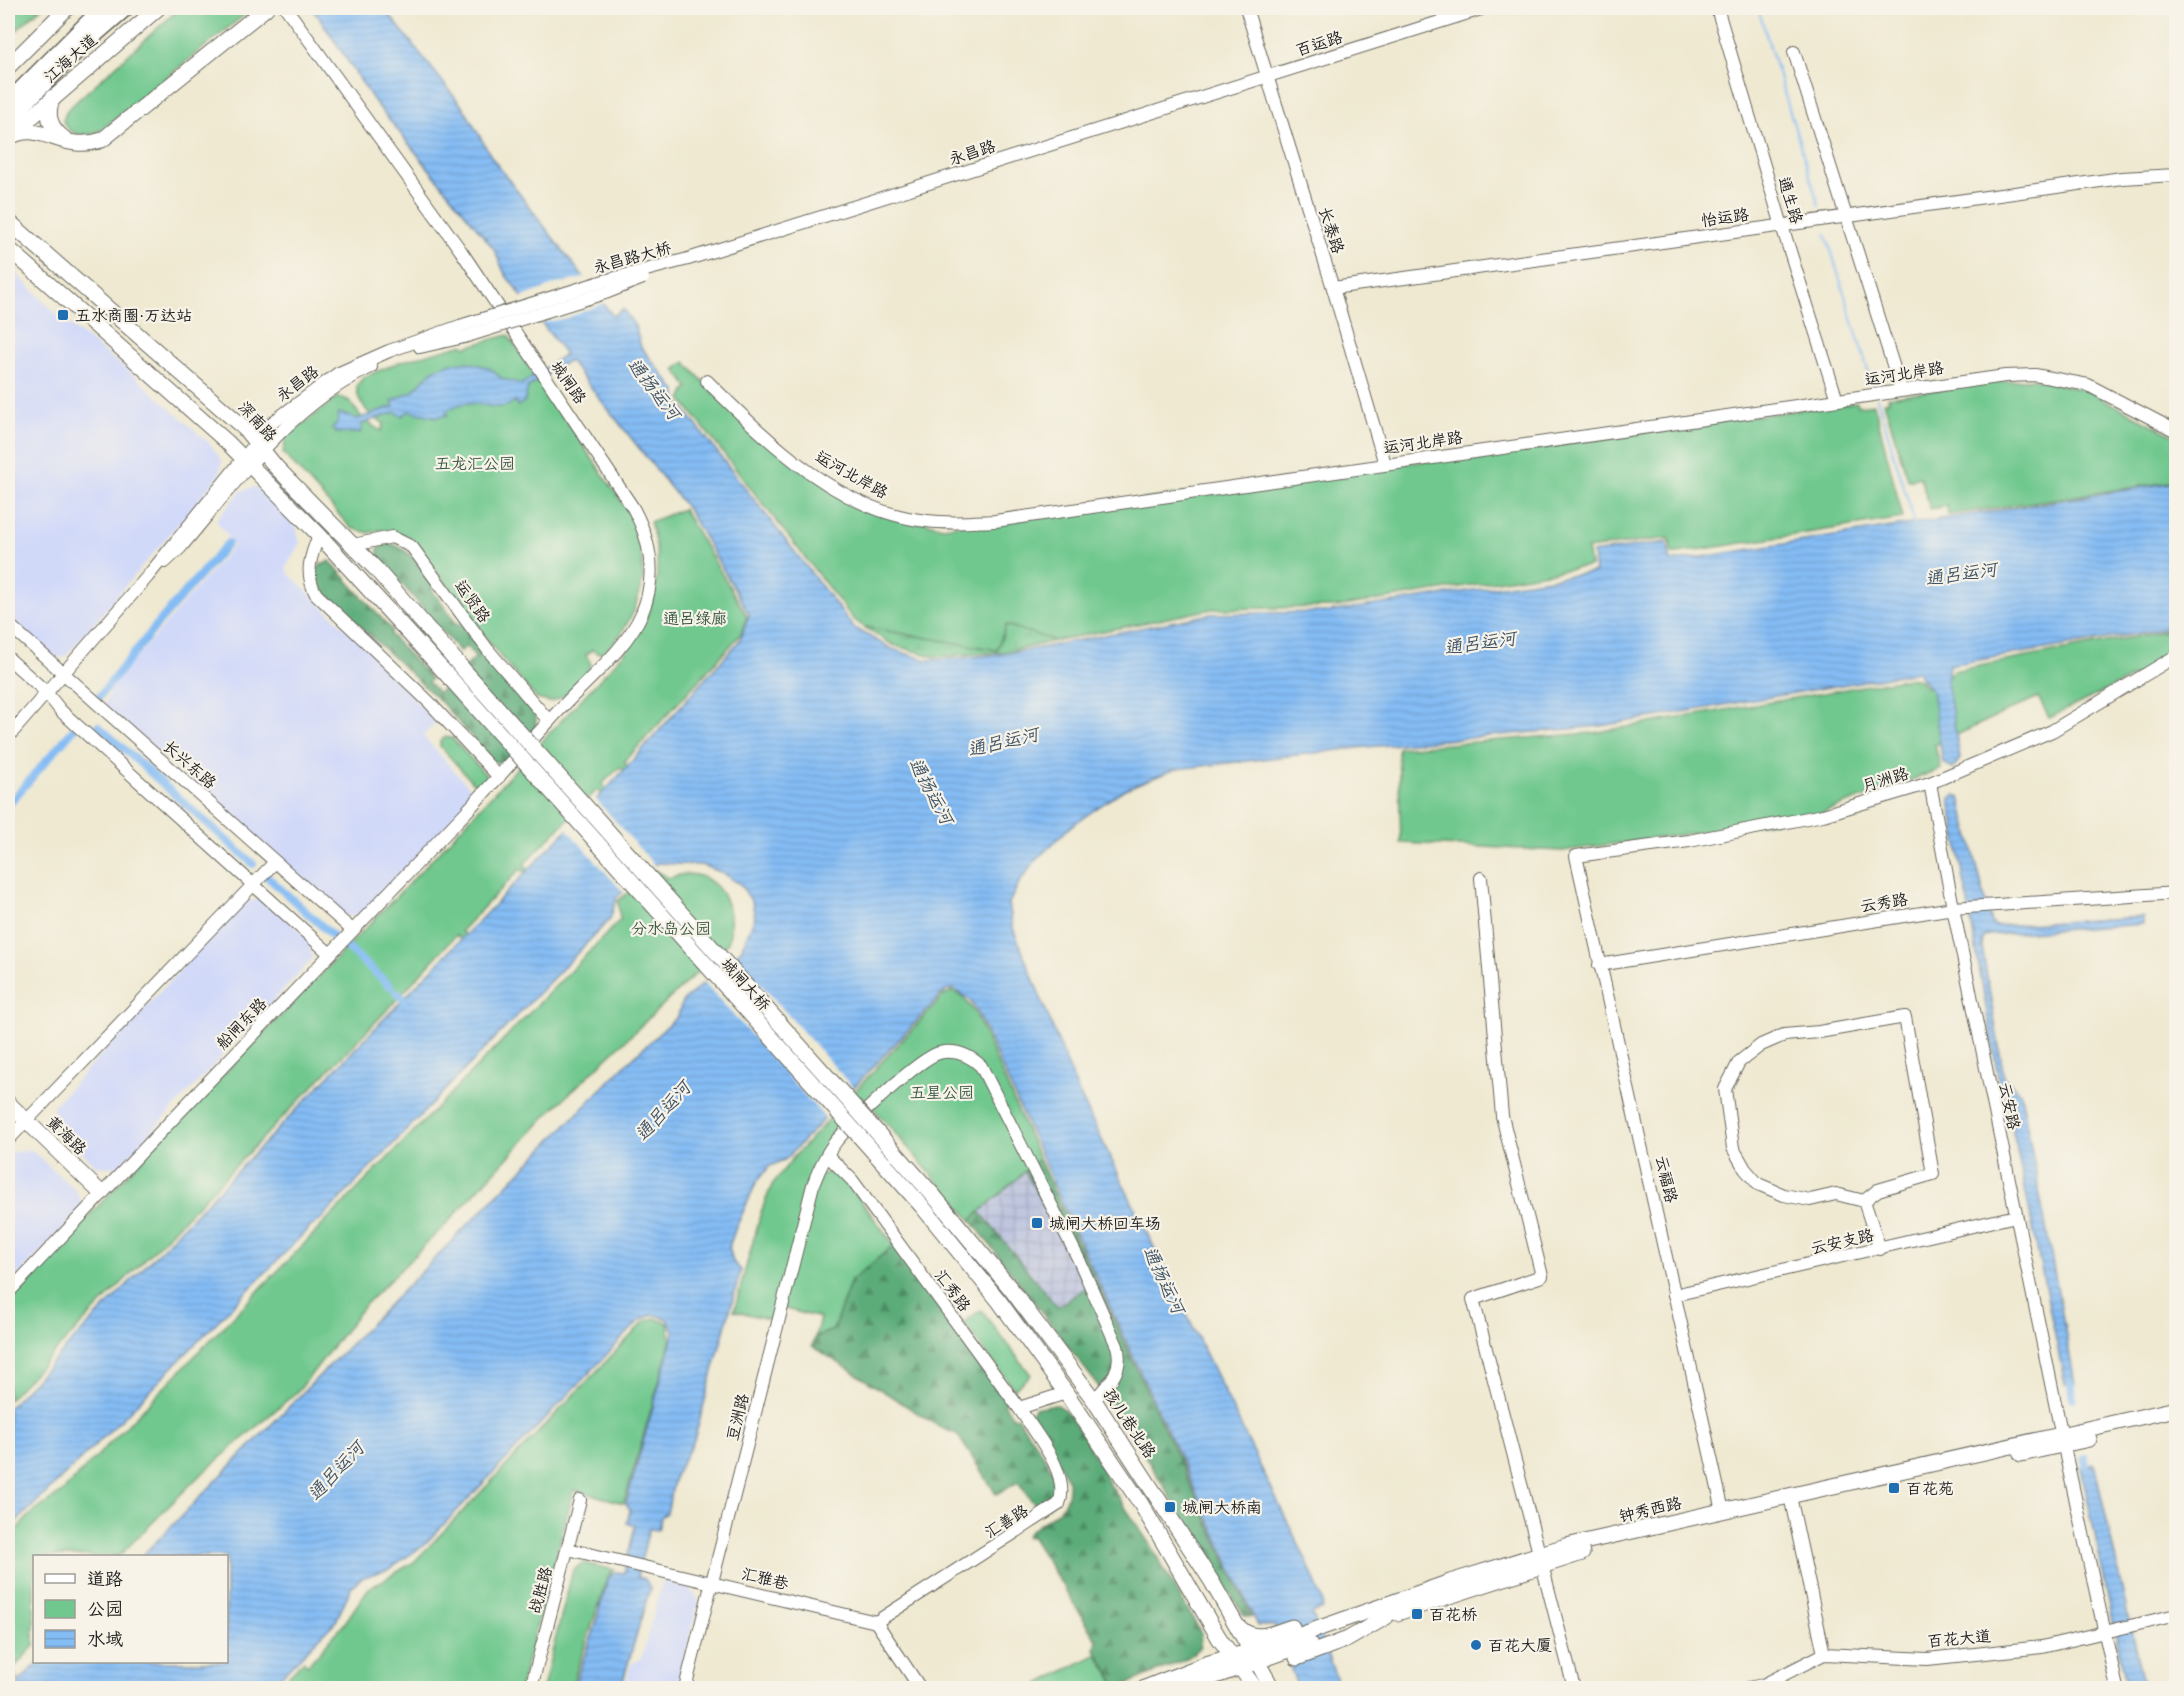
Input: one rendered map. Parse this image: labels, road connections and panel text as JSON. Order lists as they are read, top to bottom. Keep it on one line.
{"streets":{"main road":["江海大道","深南路","城闸大桥","黄海路","孩儿巷北路","钟秀西路"],"street":["百运路","永昌路","通生路","怡运路","长泰路","永昌路大桥","运河北岸路","城闸路","运贤路","长兴东路","月洲路","云秀路","船闸东路","云安路","云福路","云安支路","汇秀路","豆洲路","汇善路","汇雅巷","战胜路","百花大道"]},"crossings":[["百运路","永昌路"],["百运路","长泰路"],["永昌路","长泰路"],["永昌路","永昌路大桥"],["永昌路","深南路"],["永昌路","长兴东路"],["通生路","怡运路"],["通生路","运河北岸路"],["怡运路","长泰路"],["长泰路","运河北岸路"],["城闸路","运贤路"],["城闸路","船闸东路"],["深南路","运贤路"],["深南路","城闸大桥"],["长兴东路","船闸东路"],["月洲路","云安路"],["月洲路","云福路"],["云秀路","云安路"],["云秀路","云福路"],["城闸大桥","孩儿巷北路"],["船闸东路","黄海路"],["云安路","云安支路"],["云安路","钟秀西路"],["云安路","百花大道"],["云福路","云安支路"],["云福路","钟秀西路"],["汇秀路","豆洲路"],["汇秀路","汇善路"],["豆洲路","孩儿巷北路"],["豆洲路","汇雅巷"],["孩儿巷北路","钟秀西路"],["汇善路","汇雅巷"],["汇雅巷","战胜路"]],"water":["通扬运河","通吕运河"],"parks":["五龙汇公园","通吕绿廊","分水岛公园","五星公园"],"places":{"transit":["五水商圈·万达站","城闸大桥回车场","百花苑","城闸大桥南","百花桥"],"other":["百花大厦"]},"legend":["道路","公园","水域"]}
